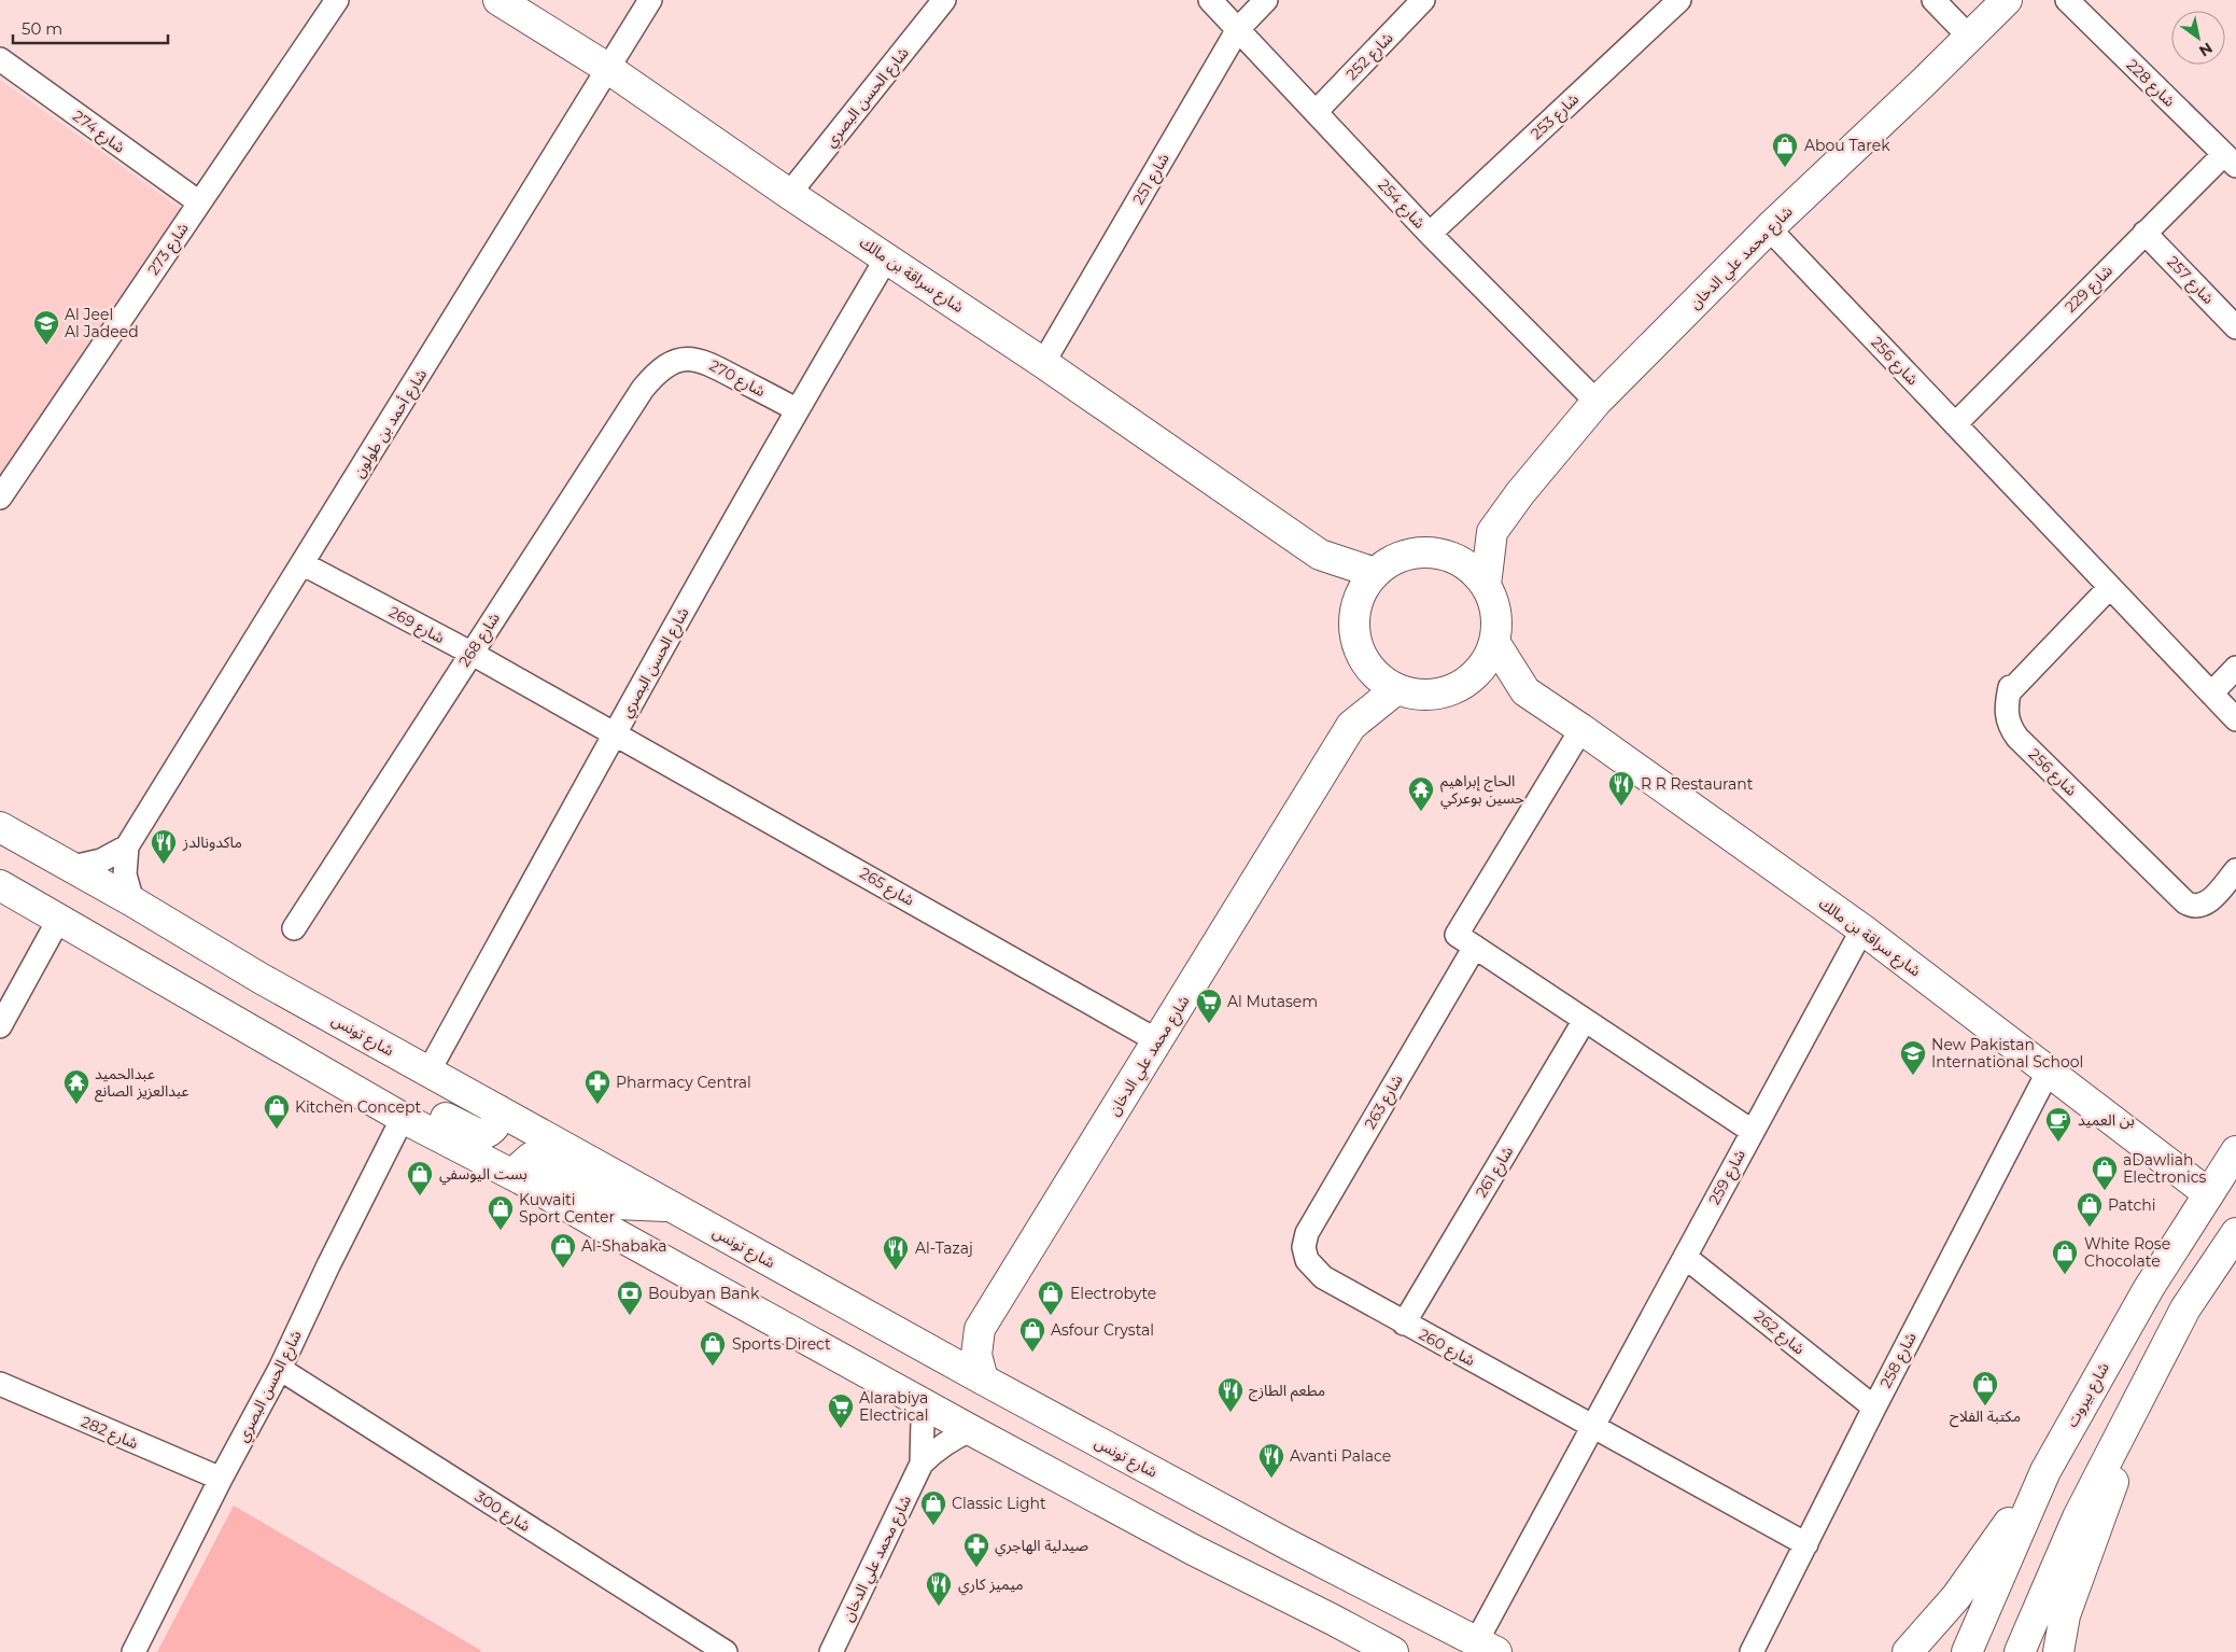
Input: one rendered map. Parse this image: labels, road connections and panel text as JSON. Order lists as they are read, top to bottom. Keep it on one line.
{"streets":{"main road":["شارع محمد علي الدخان","شارع سراقة بن مالك","شارع تونس","شارع بيروت"],"street":["شارع 252","شارع 228","شارع الحسن البصري","شارع 253","شارع 274","شارع 251","شارع 254","شارع 273","شارع 257","شارع 229","شارع 256","شارع 270","شارع أحمد بن طولون","شارع 269","شارع 268","شارع 265","شارع 263","شارع 261","شارع 259","شارع 262","شارع 260","شارع 258","شارع 282","شارع 300"]},"crossings":[["شارع 252","شارع 254"],["شارع 228","شارع 229"],["شارع الحسن البصري","شارع سراقة بن مالك"],["شارع الحسن البصري","شارع 270"],["شارع الحسن البصري","شارع 269"],["شارع الحسن البصري","شارع 265"],["شارع الحسن البصري","شارع تونس"],["شارع الحسن البصري","شارع 282"],["شارع الحسن البصري","شارع 300"],["شارع 253","شارع 254"],["شارع 274","شارع 273"],["شارع 251","شارع 254"],["شارع 251","شارع سراقة بن مالك"],["شارع 254","شارع محمد علي الدخان"],["شارع محمد علي الدخان","شارع سراقة بن مالك"],["شارع محمد علي الدخان","شارع 256"],["شارع محمد علي الدخان","شارع 265"],["شارع محمد علي الدخان","شارع تونس"],["شارع سراقة بن مالك","شارع أحمد بن طولون"],["شارع سراقة بن مالك","شارع 263"],["شارع سراقة بن مالك","شارع 259"],["شارع سراقة بن مالك","شارع 258"],["شارع سراقة بن مالك","شارع بيروت"],["شارع 257","شارع 229"],["شارع 229","شارع 256"],["شارع 270","شارع 268"],["شارع أحمد بن طولون","شارع 269"],["شارع أحمد بن طولون","شارع تونس"],["شارع 269","شارع 268"],["شارع 269","شارع 265"],["شارع 263","شارع 260"],["شارع 261","شارع 260"],["شارع 259","شارع 262"],["شارع 259","شارع 260"],["شارع 262","شارع 258"],["شارع 260","شارع 258"]],"places":{"shop":["Abou Tarek","Kitchen Concept","aDawliah Electronics","بست اليوسفي","Patchi","Kuwaiti Sport Center","Al-Shabaka","White Rose Chocolate","Electrobyte","Asfour Crystal","Sports Direct","مكتبة الفلاح","Classic Light"],"school or university":["Al Jeel Al Jadeed","New Pakistan International School"],"restaurant":["R R Restaurant","ماكدونالدز","Al-Tazaj","مطعم الطازج","Avanti Palace","ميميز كاري"],"temple":["الحاج إبراهيم حسين بوعركي","عبدالحميد عبدالعزيز الصانع"],"supermarket":["Al Mutasem","Alarabiya Electrical"],"pharmacy":["Pharmacy Central","صيدلية الهاجري"],"cafe":["بن العميد"],"bank":["Boubyan Bank"]},"scale_bar":"50 m","north":"bottom right"}
